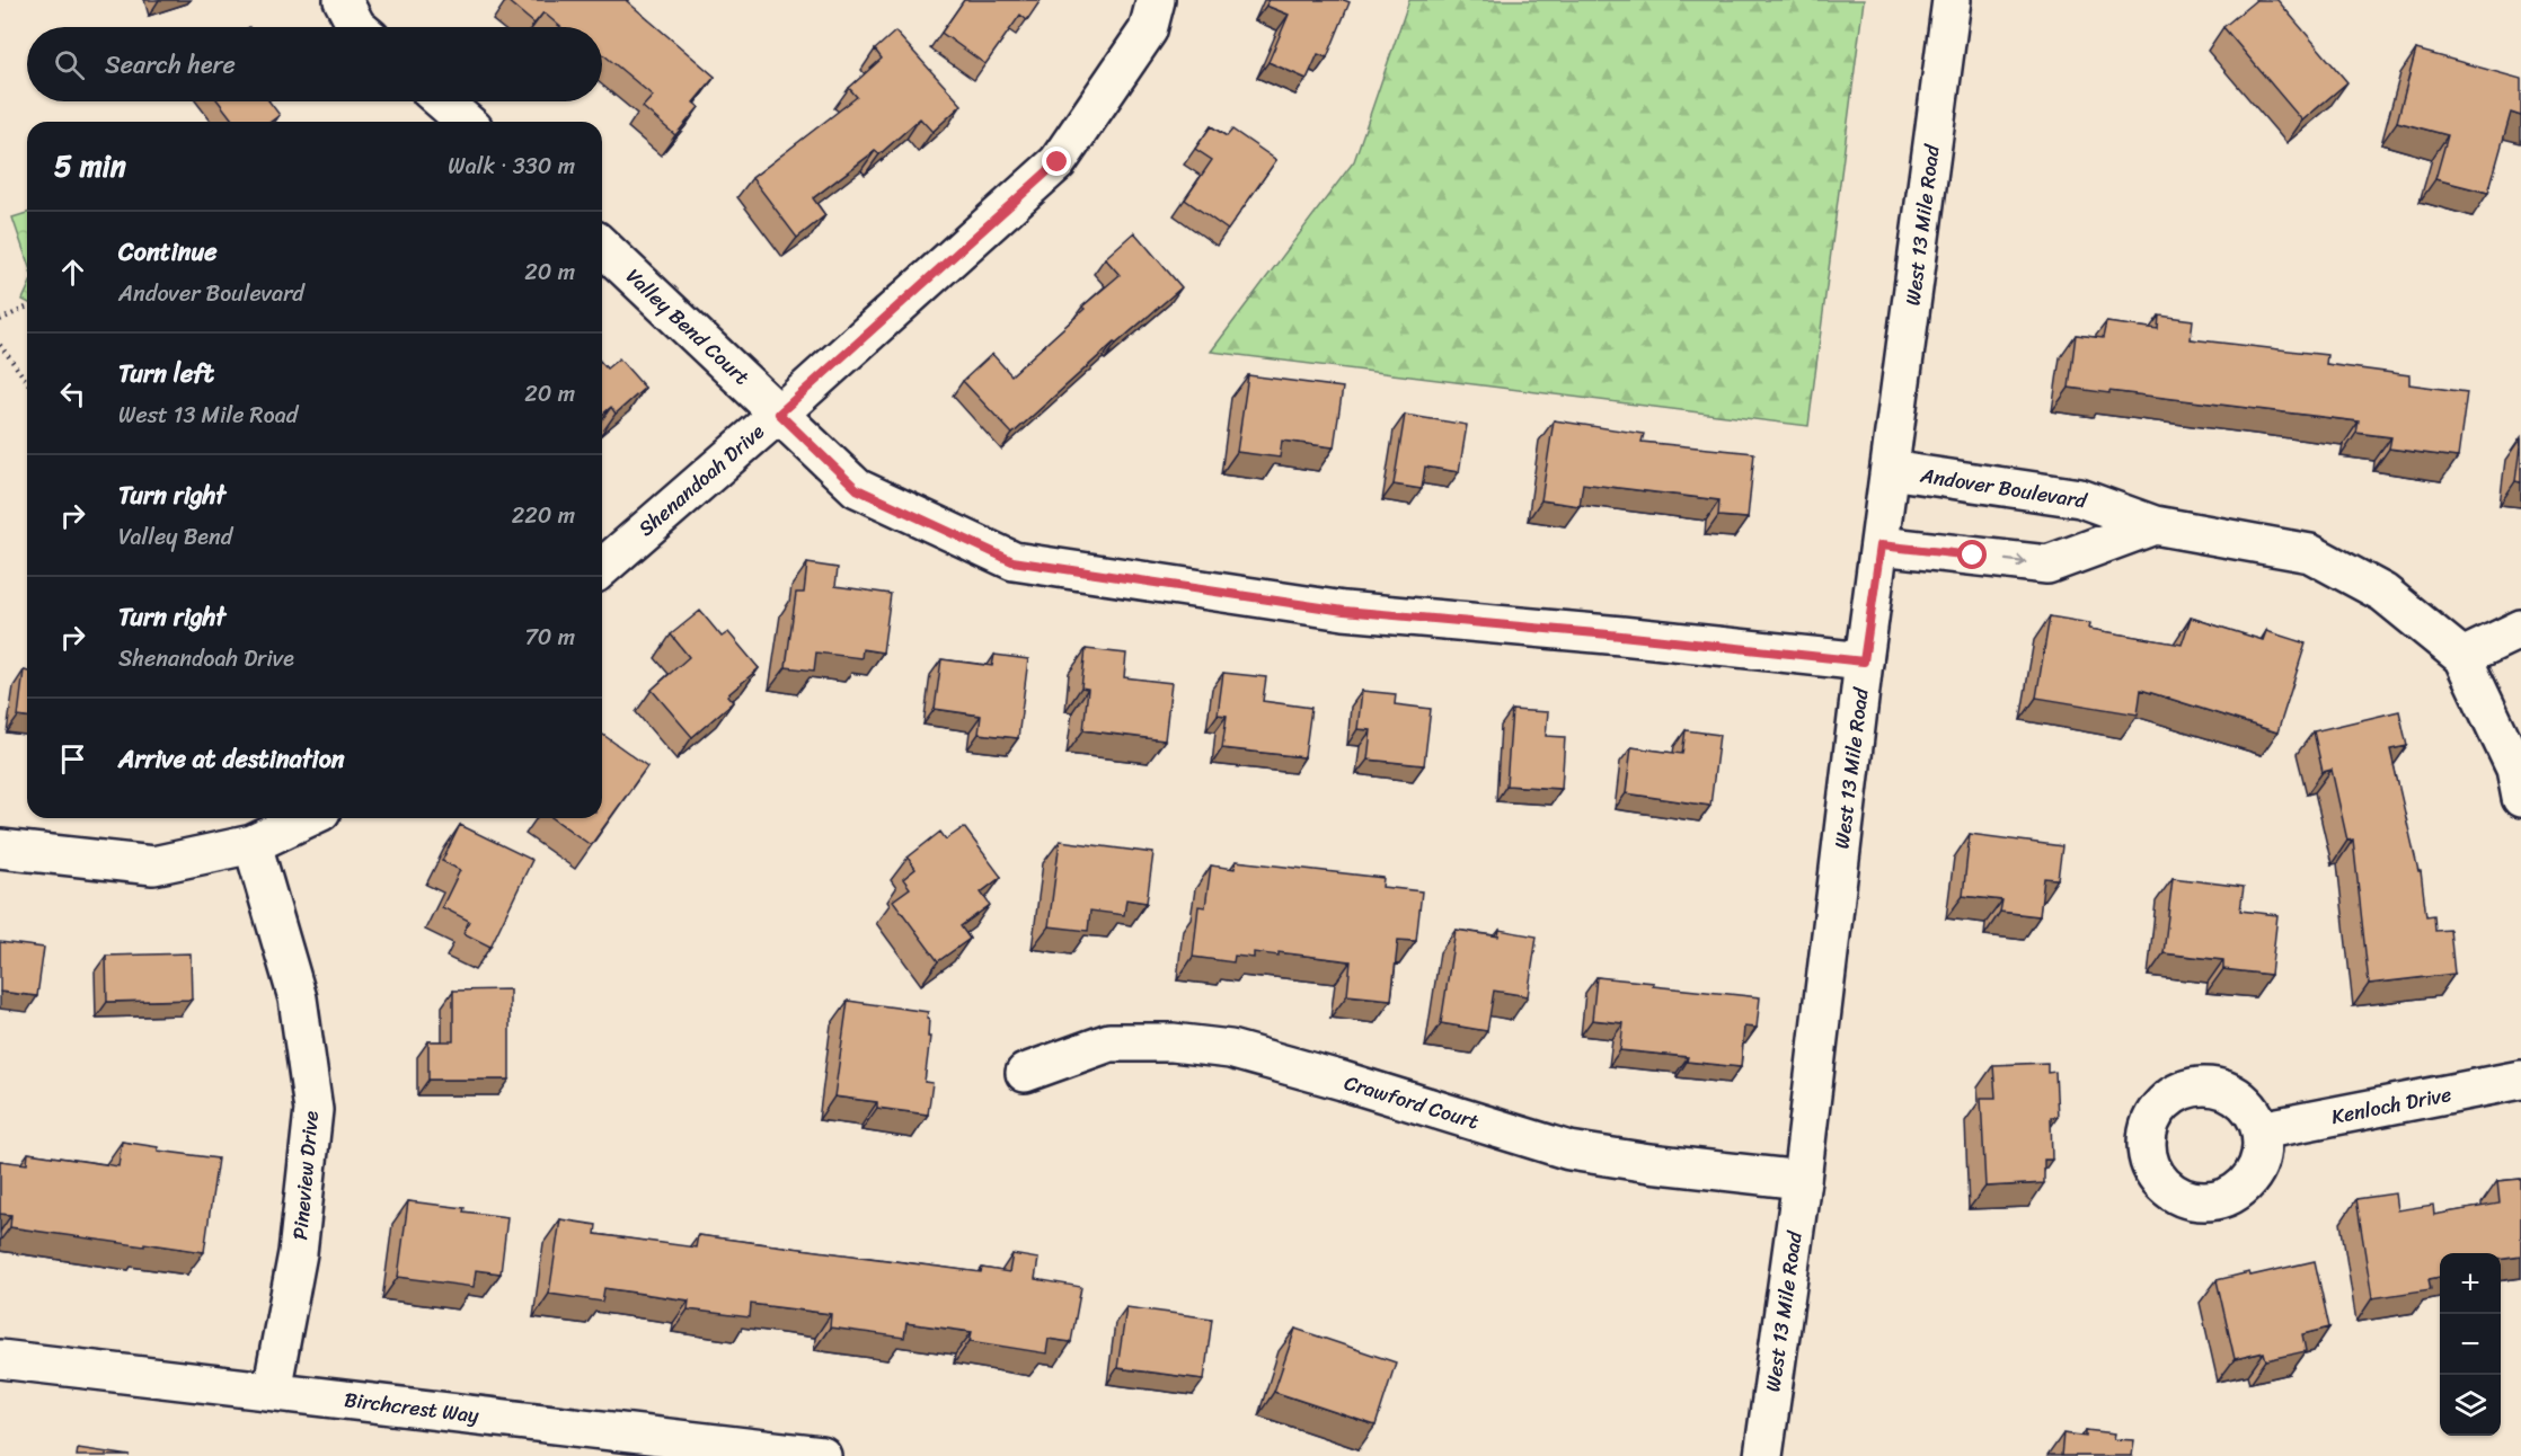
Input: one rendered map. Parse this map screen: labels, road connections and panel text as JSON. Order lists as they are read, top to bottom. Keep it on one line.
{"streets":{"street":["West 13 Mile Road","Valley Bend Court","Shenandoah Drive","Andover Boulevard","Crawford Court","Kenloch Drive","Pineview Drive","Birchcrest Way"]},"crossings":[["West 13 Mile Road","Valley Bend Court"],["West 13 Mile Road","Andover Boulevard"],["West 13 Mile Road","Crawford Court"],["Valley Bend Court","Shenandoah Drive"],["Pineview Drive","Birchcrest Way"]],"page":{"search":"Search here","heading":["5 min","Walk · 330 m"],"list":[["Continue","Andover Boulevard","20 m"],["Turn left","West 13 Mile Road","20 m"],["Turn right","Valley Bend","220 m"],["Turn right","Shenandoah Drive","70 m"],"Arrive at destination"],"map_buttons":["+","−"]}}
